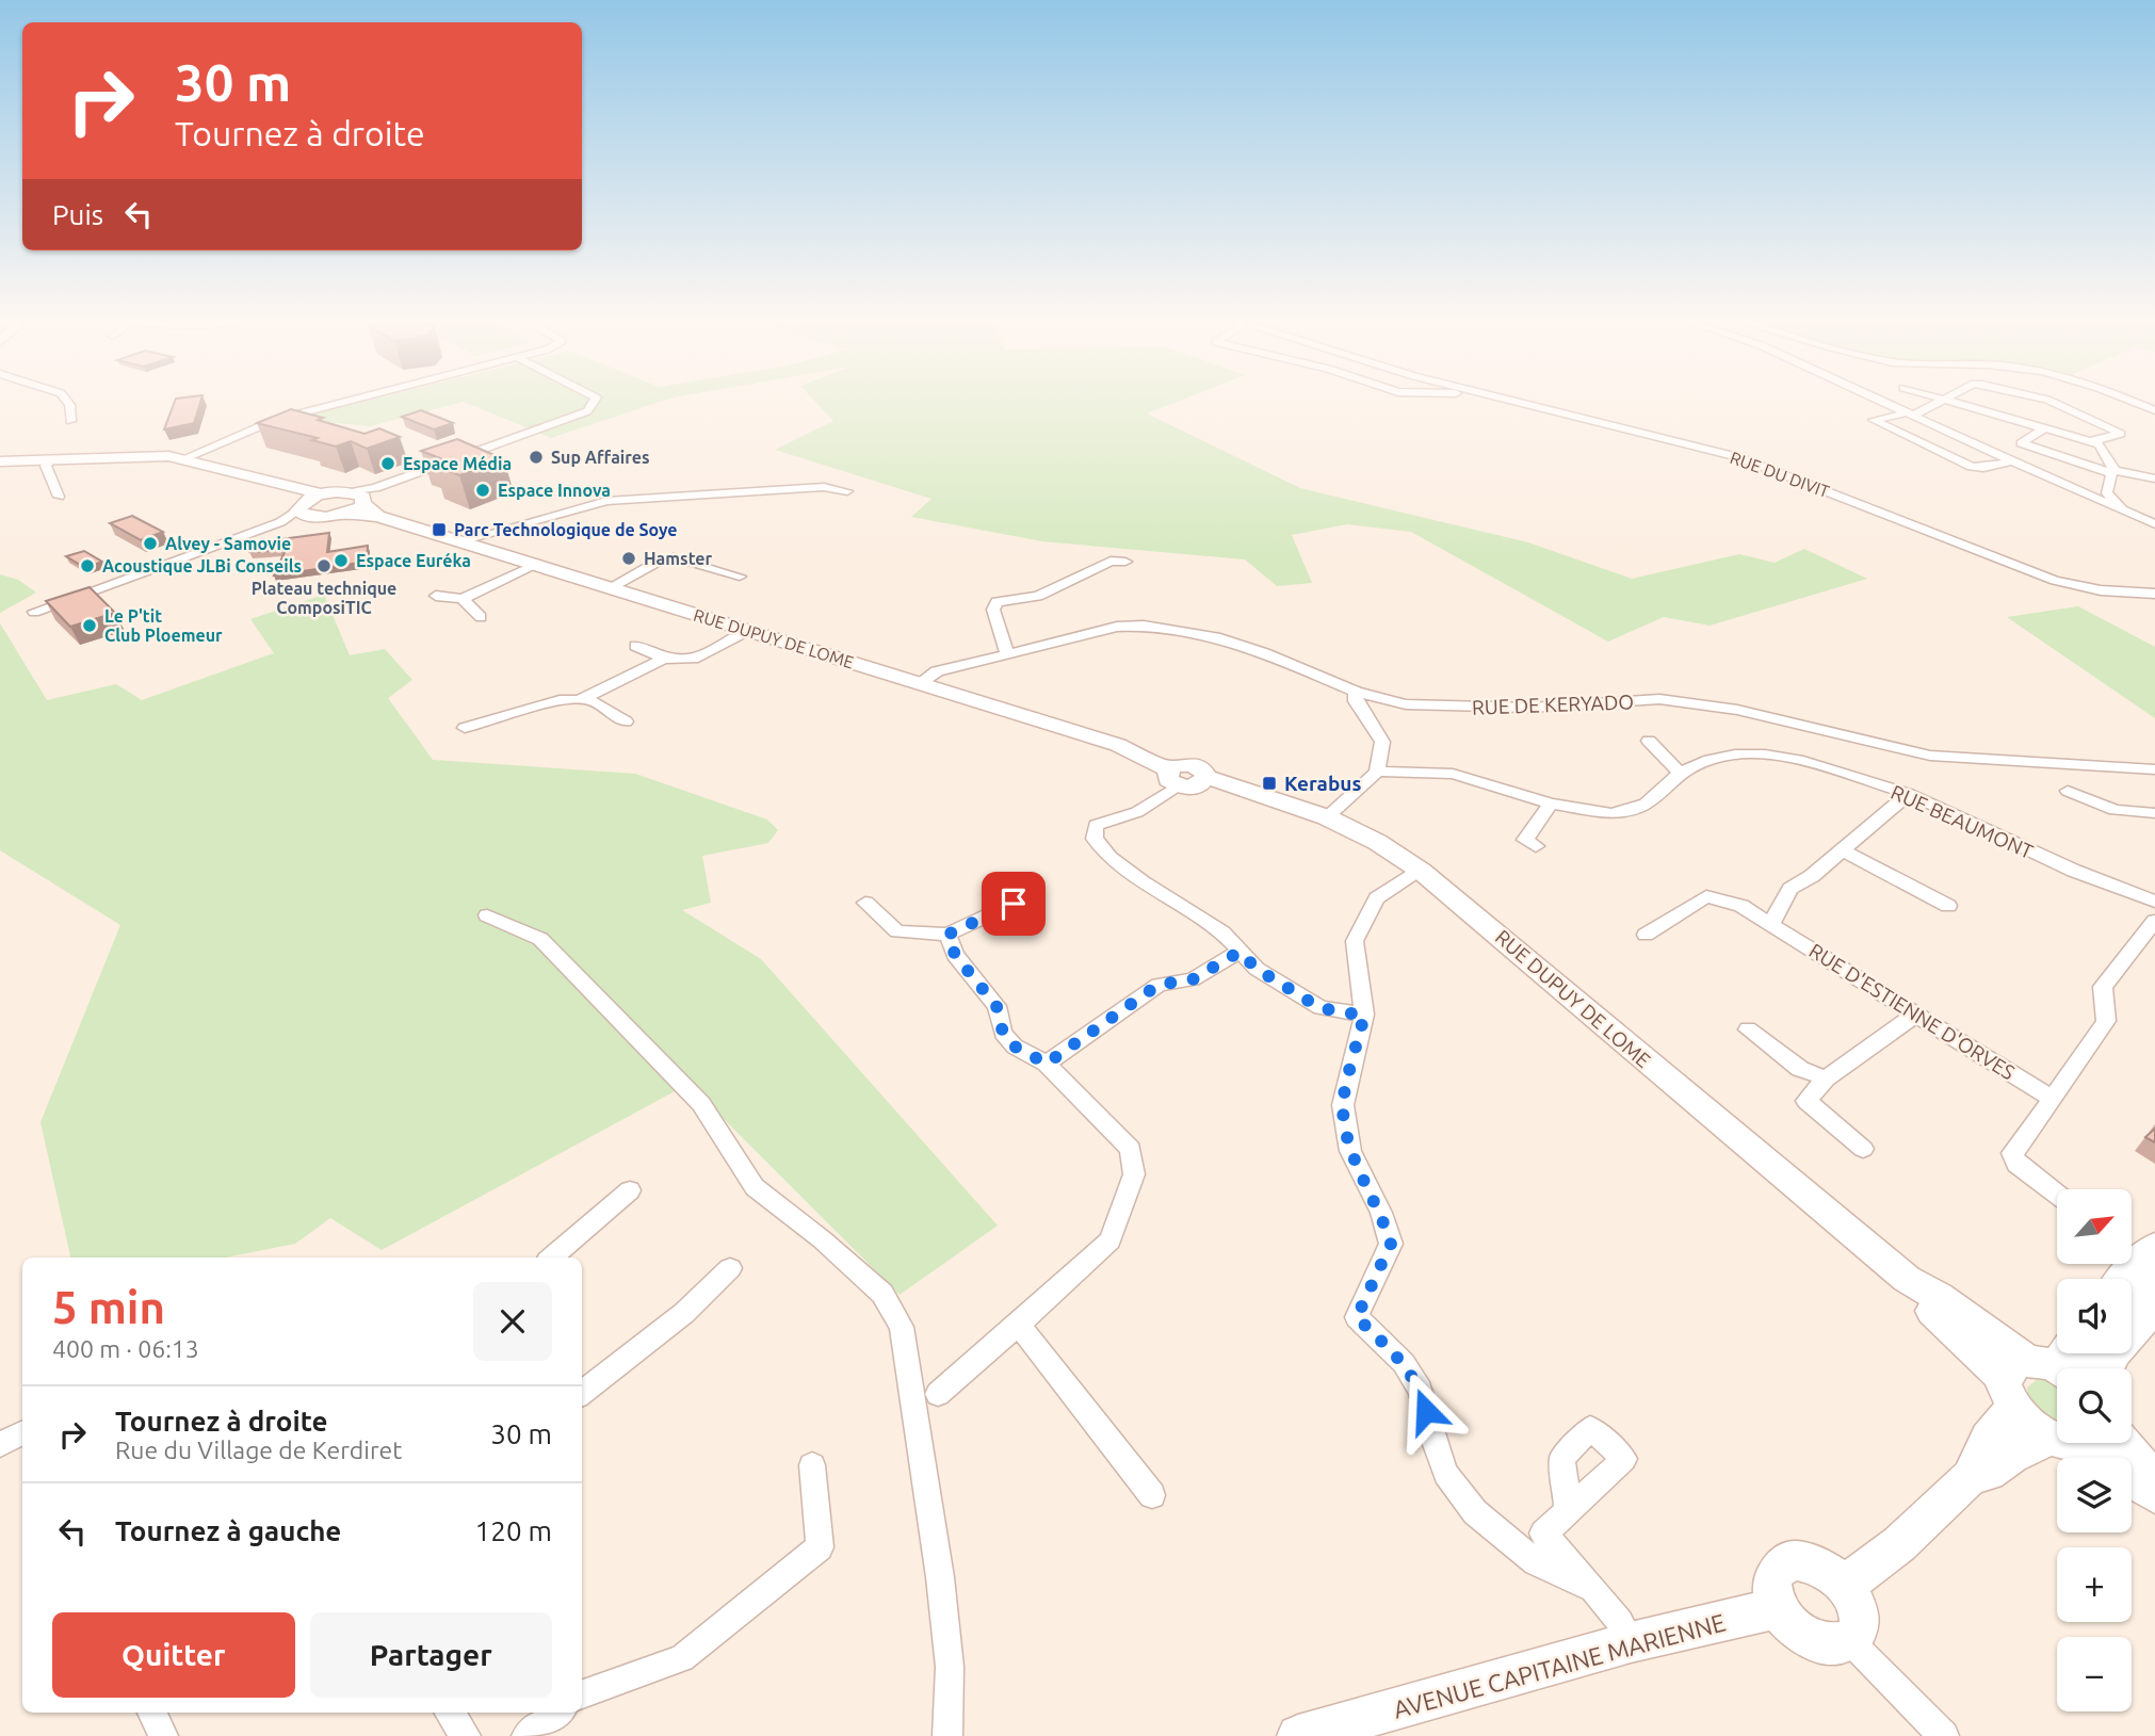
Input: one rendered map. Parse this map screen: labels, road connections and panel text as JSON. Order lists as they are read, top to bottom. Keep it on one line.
{"streets":{"street":["RUE DU DIVIT","RUE DUPUY DE LOME","RUE DE KERYADO","RUE BEAUMONT","RUE D'ESTIENNE D'ORVES","AVENUE CAPITAINE MARIENNE"]},"crossings":[["RUE DUPUY DE LOME","RUE DE KERYADO"]],"places":{"other":["Sup Affaires","Espace Média","Espace Innova","Alvey - Samovie","Hamster","Espace Euréka","Acoustique JLBi Conseils","Plateau technique ComposiTIC","Le P'tit Club Ploemeur"],"transit":["Parc Technologique de Soye","Kerabus"]},"north":"top right","page":{"turn":["30 m","Tournez à droite"],"then":"Puis","map_buttons":["+","−"],"heading":["5 min","400 m · 06:13"],"list":[{"name":"Tournez à droite","note":"Rue du Village de Kerdiret","value":"30 m"},{"name":"Tournez à gauche","value":"120 m"}],"buttons":["Quitter","Partager"]}}
